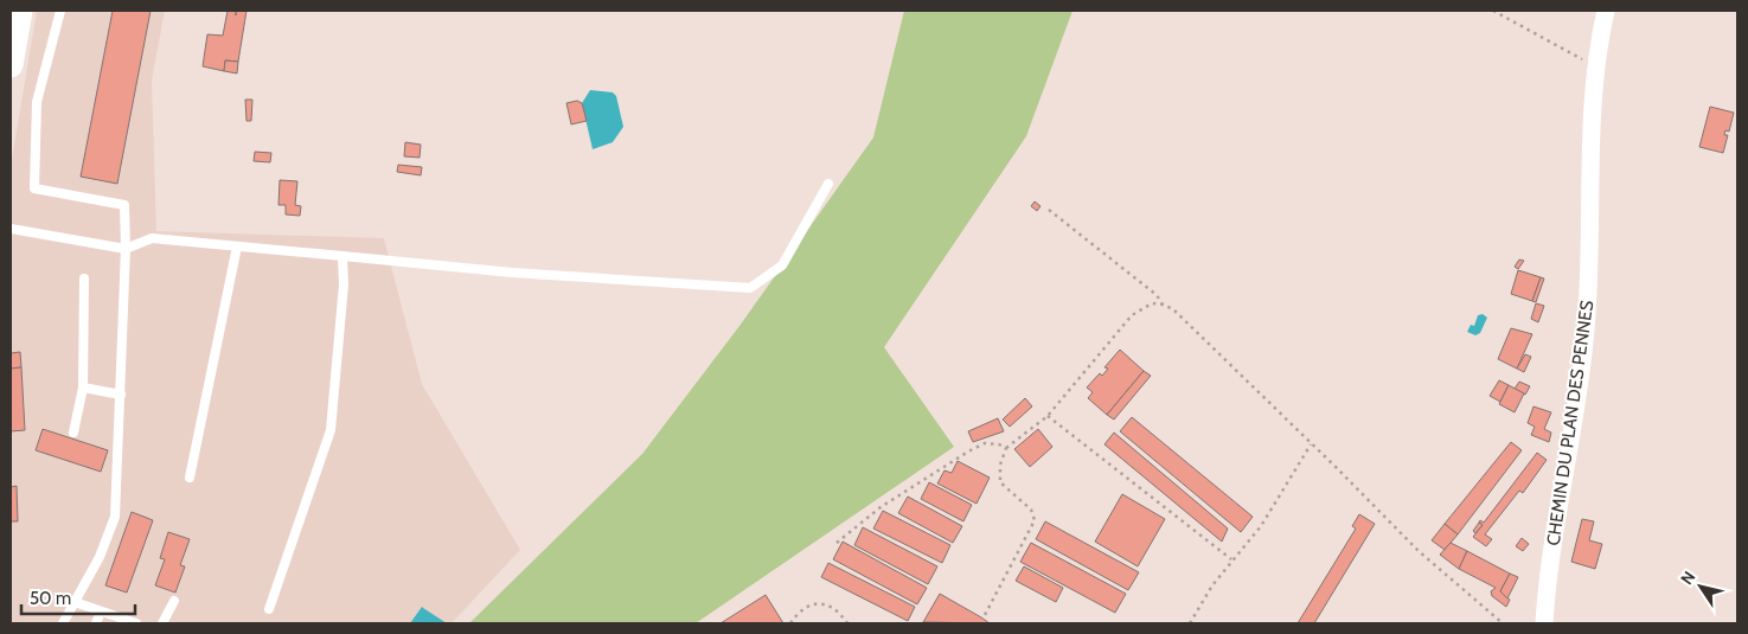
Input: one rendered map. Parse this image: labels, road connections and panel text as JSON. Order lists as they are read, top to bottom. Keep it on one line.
{"streets":{"street":["CHEMIN DU PLAN DES PENNES"]},"scale_bar":"50 m","north":"top left"}
